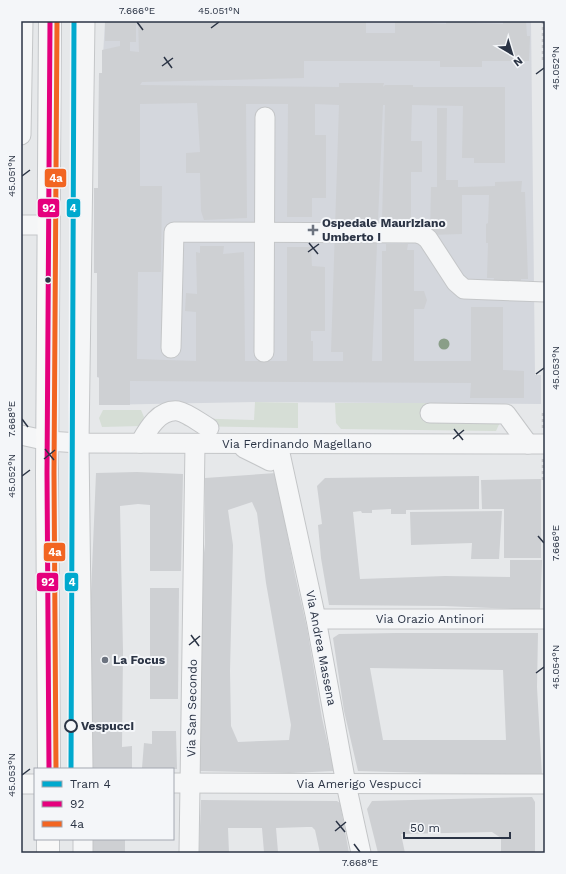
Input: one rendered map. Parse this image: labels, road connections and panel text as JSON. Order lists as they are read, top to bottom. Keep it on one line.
{"streets":{"street":["Via Ferdinando Magellano","Via Orazio Antinori","Via Andrea Massena","Via San Secondo","Via Amerigo Vespucci"]},"crossings":[["Via Ferdinando Magellano","Via Andrea Massena"],["Via Ferdinando Magellano","Via San Secondo"],["Via Orazio Antinori","Via Andrea Massena"],["Via Andrea Massena","Via Amerigo Vespucci"],["Via San Secondo","Via Amerigo Vespucci"]],"places":{"health":["Ospedale Mauriziano Umberto I"],"other":["La Focus","Vespucci"]},"lines":["tram line 4","transit line 92","transit line 4a"],"legend":["Tram 4","92","4a"],"scale_bar":"50 m","north":"bottom right","coordinates":["7.666°E","45.051°N","45.052°N","45.053°N","7.668°E","45.054°N"]}
